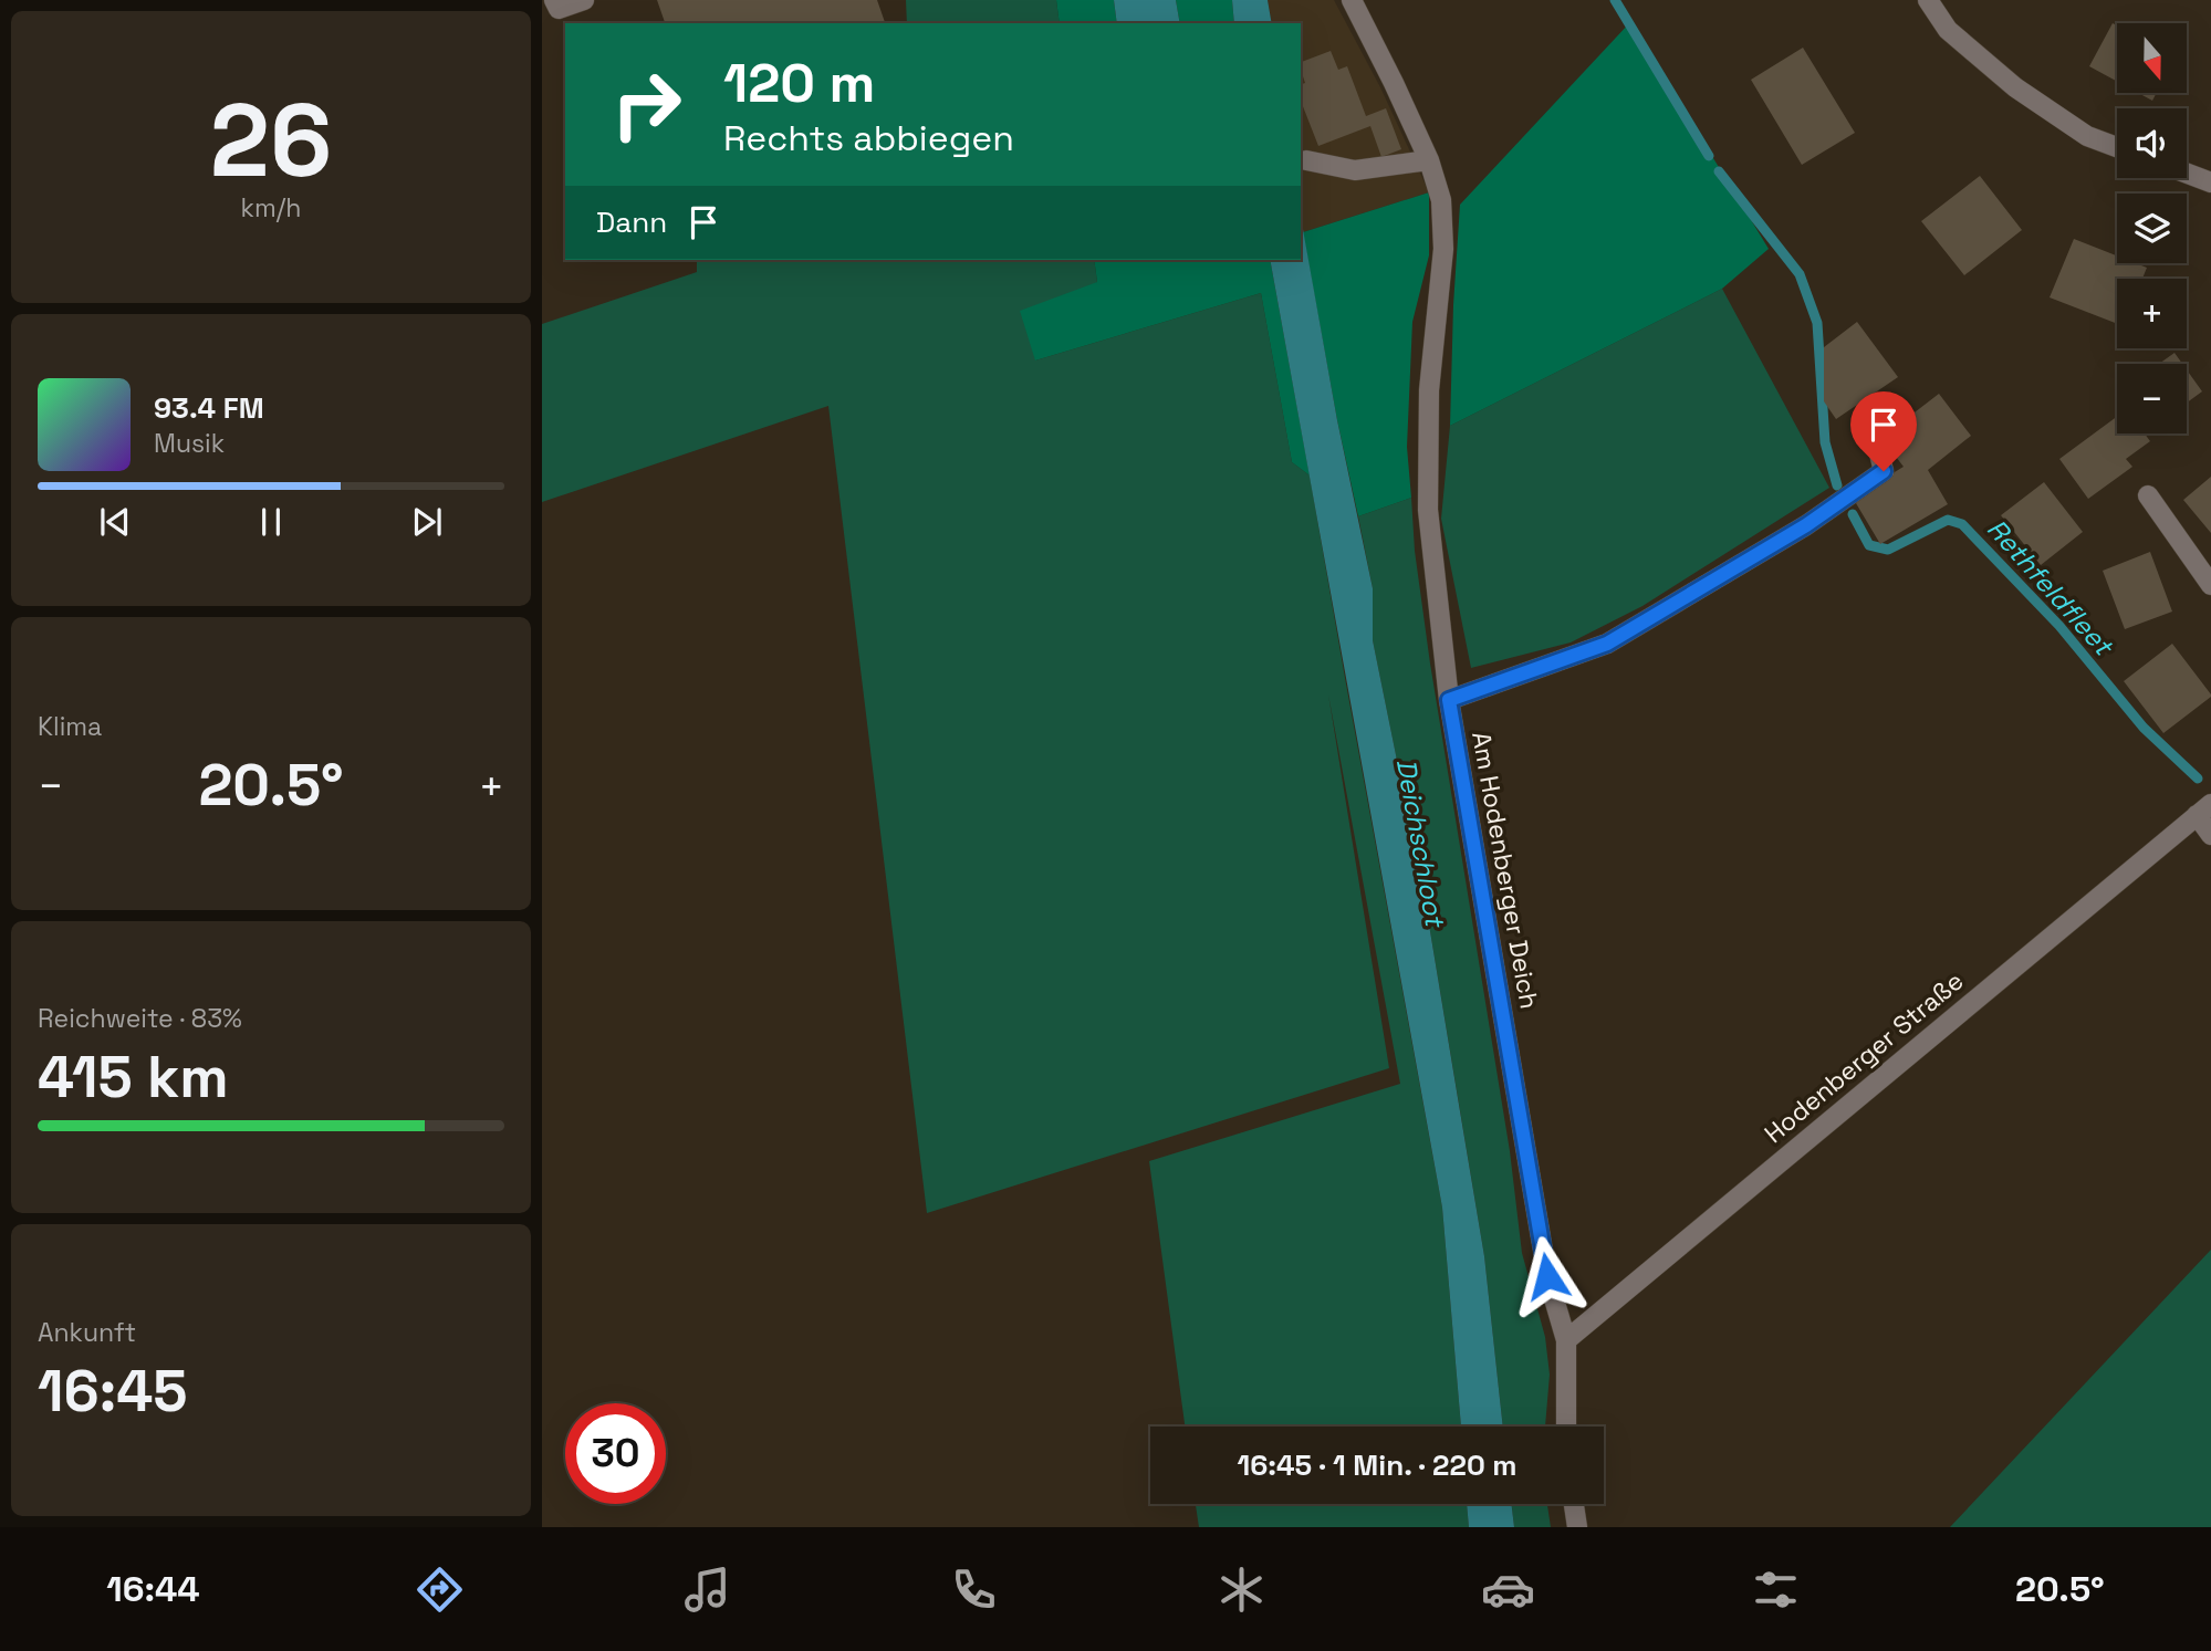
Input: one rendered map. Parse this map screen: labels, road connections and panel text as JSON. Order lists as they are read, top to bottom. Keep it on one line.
{"streets":{"street":["Am Hodenberger Deich","Hodenberger Straße"]},"crossings":[["Am Hodenberger Deich","Hodenberger Straße"]],"water":["Rethfeldfleet","Deichschloot"],"north":"bottom","page":{"tile":[["26","km/h"],"Klima",["Reichweite · 83%","415 km"],["Ankunft","16:45"]],"map_buttons":["+","−"],"turn":["120 m","Rechts abbiegen"],"then":"Dann","song":["93.4 FM","Musik"],"heat":["−","20.5°","+"],"limit":"30","trip":"16:45 · 1 Min. · 220 m","tabs":["16:44","20.5°"]}}
